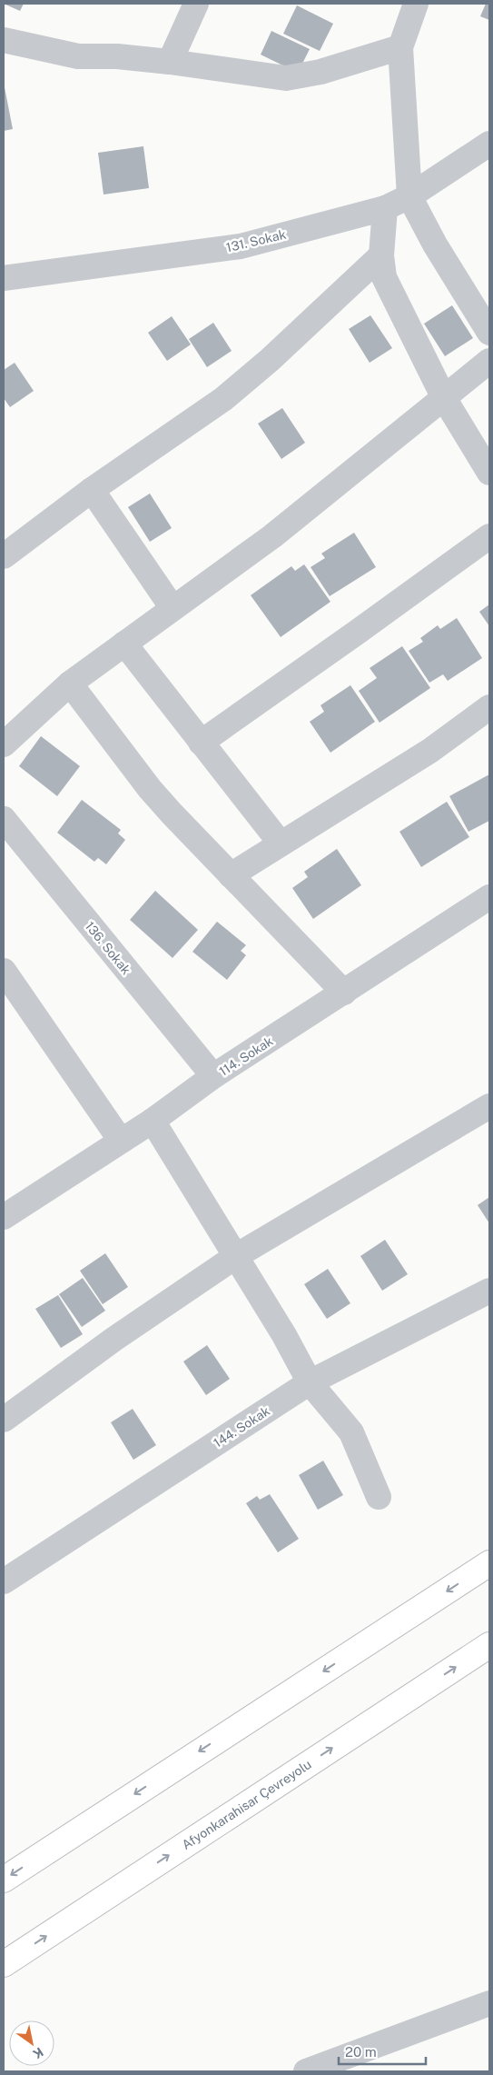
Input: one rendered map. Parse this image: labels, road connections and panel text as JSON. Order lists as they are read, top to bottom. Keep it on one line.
{"streets":{"highway":["Afyonkarahisar Çevreyolu"],"street":["131. Sokak","136. Sokak","114. Sokak","144. Sokak"]},"crossings":[["136. Sokak","114. Sokak"]],"scale_bar":"20 m","north":"bottom right"}
